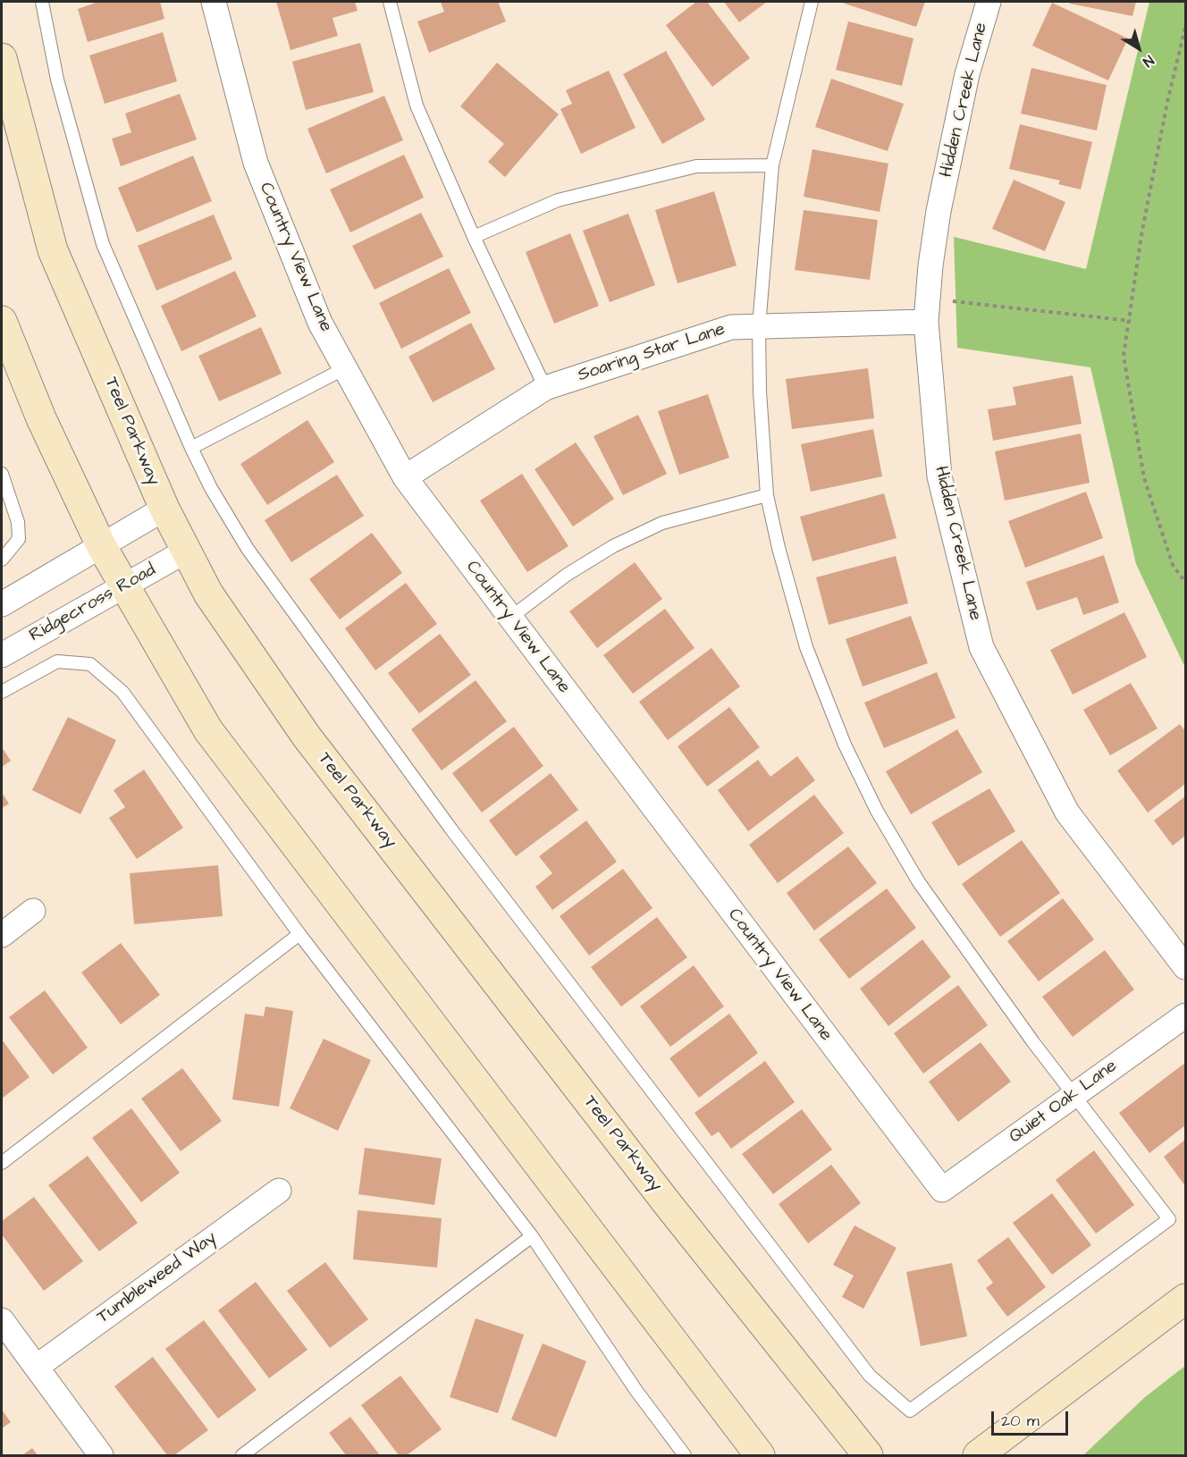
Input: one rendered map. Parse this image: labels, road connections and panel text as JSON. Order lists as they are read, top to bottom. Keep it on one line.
{"streets":{"main road":["Teel Parkway"],"street":["Hidden Creek Lane","Country View Lane","Soaring Star Lane","Ridgecross Road","Quiet Oak Lane","Tumbleweed Way"]},"crossings":[["Hidden Creek Lane","Soaring Star Lane"],["Country View Lane","Soaring Star Lane"],["Country View Lane","Quiet Oak Lane"],["Teel Parkway","Ridgecross Road"]],"scale_bar":"20 m","north":"bottom right"}
